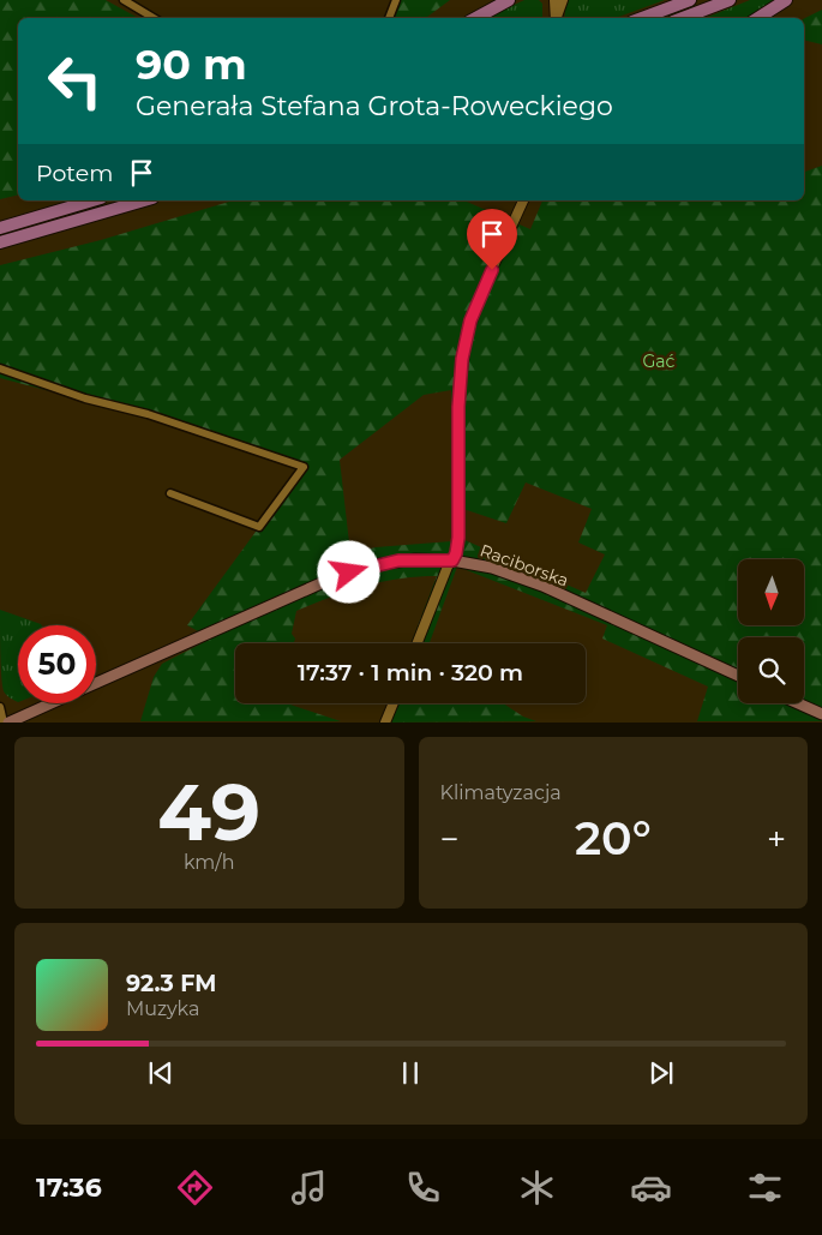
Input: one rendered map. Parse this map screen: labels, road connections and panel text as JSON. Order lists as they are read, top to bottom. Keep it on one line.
{"streets":{"main road":["Raciborska"]},"parks":["Gać"],"north":"bottom","page":{"turn":["90 m","Generała Stefana Grota-Roweckiego"],"then":"Potem","limit":"50","trip":"17:37 · 1 min · 320 m","tile":[["49","km/h"],"Klimatyzacja"],"heat":["−","20°","+"],"song":["92.3 FM","Muzyka"],"tabs":"17:36"}}
